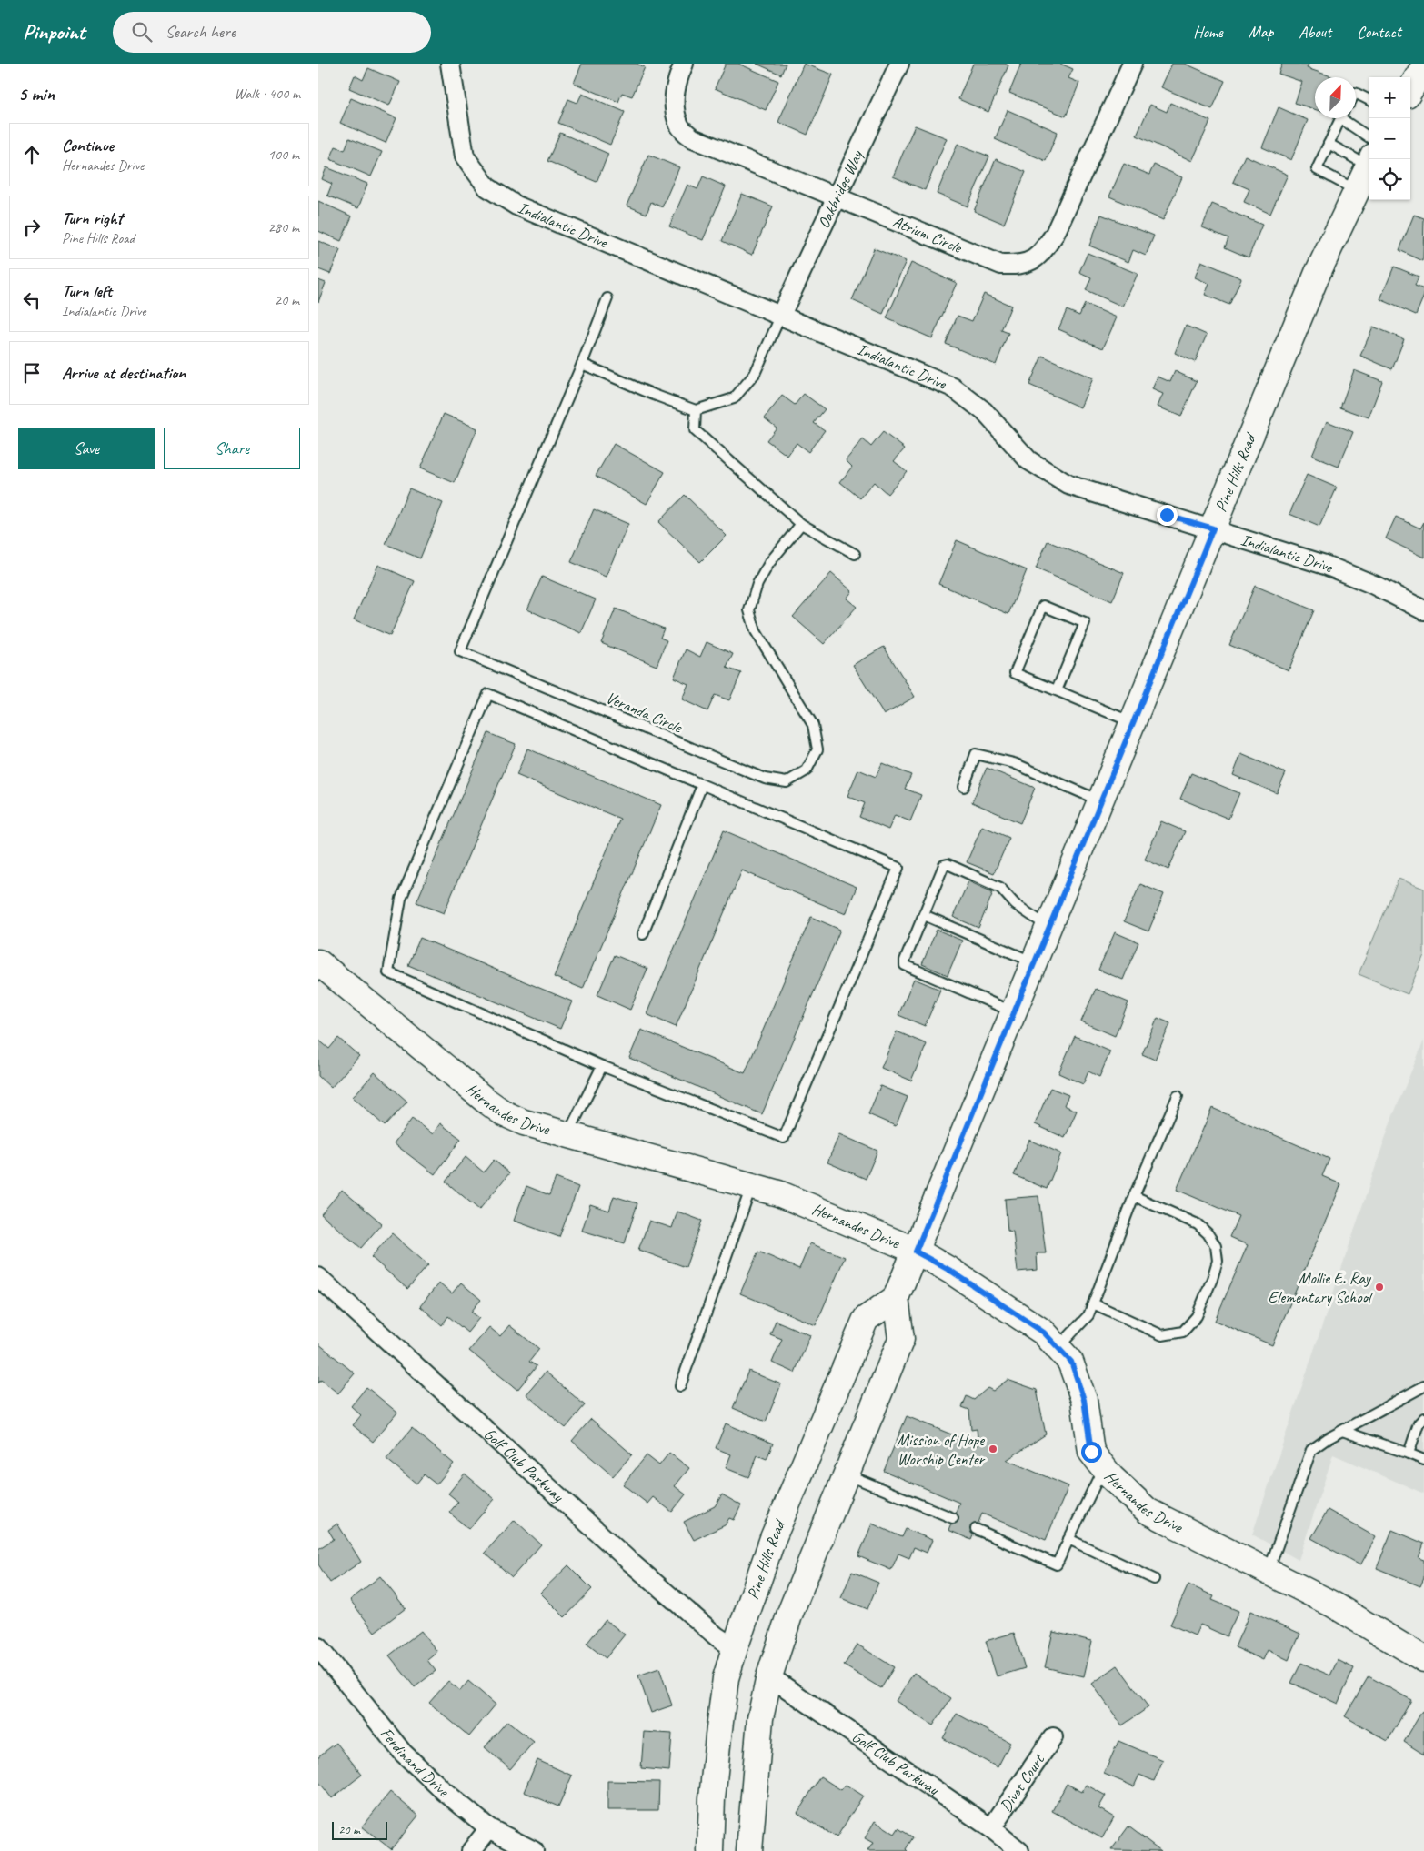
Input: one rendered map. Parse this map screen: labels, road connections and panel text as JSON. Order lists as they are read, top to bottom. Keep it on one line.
{"streets":{"main road":["Pine Hills Road","Hernandes Drive"],"street":["Oakbridge Way","Indialantic Drive","Atrium Circle","Golf Club Parkway","Ferdinand Drive","Divot Court"],"lane":["Veranda Circle"]},"crossings":[["Oakbridge Way","Indialantic Drive"],["Oakbridge Way","Atrium Circle"],["Indialantic Drive","Pine Hills Road"],["Pine Hills Road","Hernandes Drive"],["Pine Hills Road","Golf Club Parkway"],["Golf Club Parkway","Divot Court"]],"places":["Mollie E. Ray Elementary School","Mission of Hope Worship Center"],"scale_bar":"20 m","north":"top right","page":{"header":"Pinpoint","search":"Search here","nav":["Home","Map","About","Contact"],"heading":["5 min","Walk · 400 m"],"map_buttons":["+","−"],"list":[["Continue","Hernandes Drive","100 m"],["Turn right","Pine Hills Road","280 m"],["Turn left","Indialantic Drive","20 m"],"Arrive at destination"],"buttons":["Save","Share"],"scale":"20 m"}}
